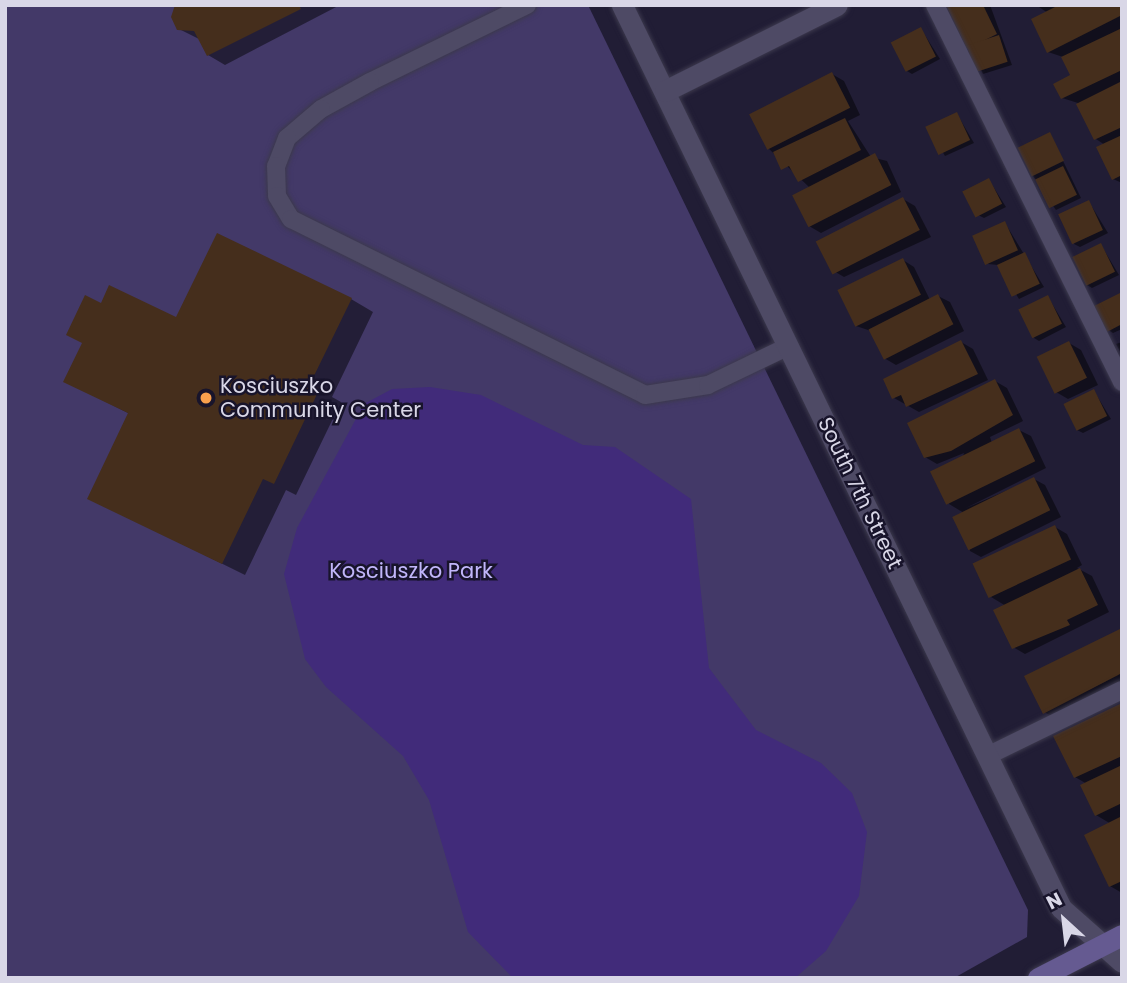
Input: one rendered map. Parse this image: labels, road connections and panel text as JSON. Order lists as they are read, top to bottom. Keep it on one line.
{"streets":{"street":["South 7th Street"]},"parks":["Kosciuszko Park"],"places":["Kosciuszko Community Center"],"north":"top left"}
